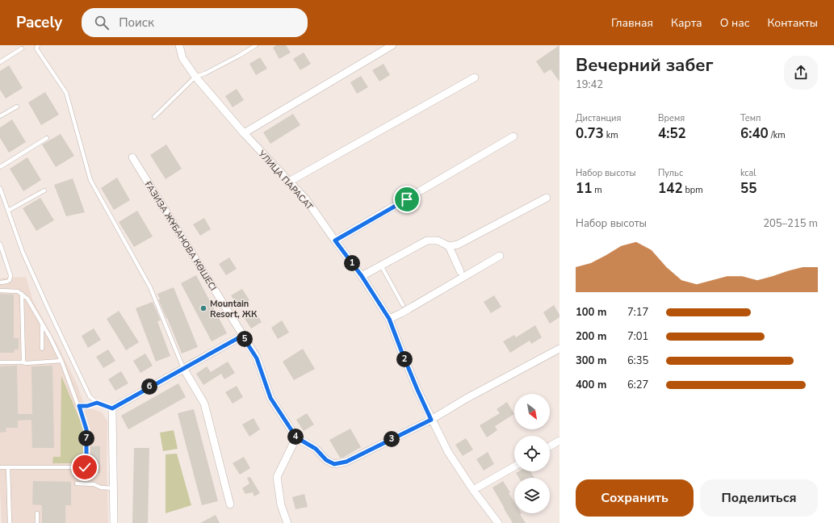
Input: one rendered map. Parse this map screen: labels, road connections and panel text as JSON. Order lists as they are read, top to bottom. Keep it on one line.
{"streets":{"street":["УЛИЦА ПАРАСАТ","ҒАЗИЗА ЖҰБАНОВА КӨШЕСІ"]},"places":["Mountain Resort, ЖК"],"north":"bottom right","page":{"header":"Pacely","search":"Поиск","nav":["Главная","Карта","О нас","Контакты"],"heading":["Вечерний забег","19:42"],"stats":[["Дистанция","0.73 km"],["Время","4:52"],["Темп","6:40 /km"],["Набор высоты","11 m"],["Пульс","142 bpm"],["kcal","55"]],"chart":["Набор высоты","205–215 m"],"pins":["1","5","2","6","4","7","3"],"list":[{"name":"100 m","note":"7:17"},{"name":"200 m","note":"7:01"},{"name":"300 m","note":"6:35"},{"name":"400 m","note":"6:27"}],"buttons":["Сохранить","Поделиться"]}}
